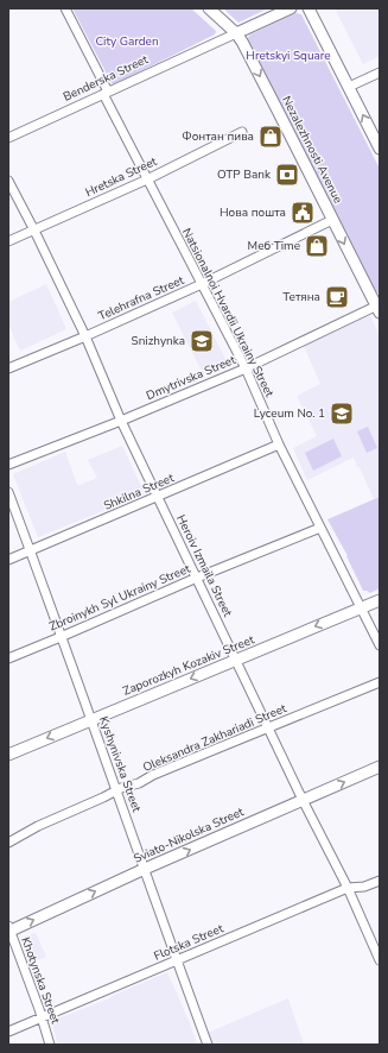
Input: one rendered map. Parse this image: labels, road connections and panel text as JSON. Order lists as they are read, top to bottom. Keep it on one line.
{"streets":{"main road":["Benderska Street","Nezalezhnosti Avenue","Zaporozkyh Kozakiv Street","Sviato-Nikolska Street"],"street":["Hretska Street","Telehrafna Street","Natsionalnoi Hvardii Ukrainy Street","Dmytrivska Street","Shkilna Street","Heroiv Izmaila Street","Zbroinykh Syl Ukrainy Street","Oleksandra Zakhariadi Street","Kyshynivska Street","Flotska Street","Khotynska Street"]},"crossings":[["Benderska Street","Nezalezhnosti Avenue"],["Benderska Street","Natsionalnoi Hvardii Ukrainy Street"],["Nezalezhnosti Avenue","Telehrafna Street"],["Nezalezhnosti Avenue","Dmytrivska Street"],["Hretska Street","Natsionalnoi Hvardii Ukrainy Street"],["Hretska Street","Heroiv Izmaila Street"],["Telehrafna Street","Natsionalnoi Hvardii Ukrainy Street"],["Telehrafna Street","Heroiv Izmaila Street"],["Natsionalnoi Hvardii Ukrainy Street","Dmytrivska Street"],["Natsionalnoi Hvardii Ukrainy Street","Shkilna Street"],["Natsionalnoi Hvardii Ukrainy Street","Zbroinykh Syl Ukrainy Street"],["Natsionalnoi Hvardii Ukrainy Street","Zaporozkyh Kozakiv Street"],["Dmytrivska Street","Heroiv Izmaila Street"],["Shkilna Street","Heroiv Izmaila Street"],["Shkilna Street","Kyshynivska Street"],["Heroiv Izmaila Street","Zbroinykh Syl Ukrainy Street"],["Heroiv Izmaila Street","Zaporozkyh Kozakiv Street"],["Heroiv Izmaila Street","Oleksandra Zakhariadi Street"],["Heroiv Izmaila Street","Sviato-Nikolska Street"],["Heroiv Izmaila Street","Flotska Street"],["Zbroinykh Syl Ukrainy Street","Kyshynivska Street"],["Zaporozkyh Kozakiv Street","Kyshynivska Street"],["Oleksandra Zakhariadi Street","Kyshynivska Street"],["Kyshynivska Street","Sviato-Nikolska Street"],["Kyshynivska Street","Flotska Street"],["Sviato-Nikolska Street","Khotynska Street"],["Flotska Street","Khotynska Street"]],"one_way":["Zaporozkyh Kozakiv Street","Sviato-Nikolska Street"],"parks":["City Garden","Hretskyi Square"],"places":{"shop":["Фонтан пива","Меб Time"],"bank":["OTP Bank"],"public building":["Нова пошта"],"cafe":["Тетяна"],"school or university":["Snizhynka","Lyceum No. 1"]}}
